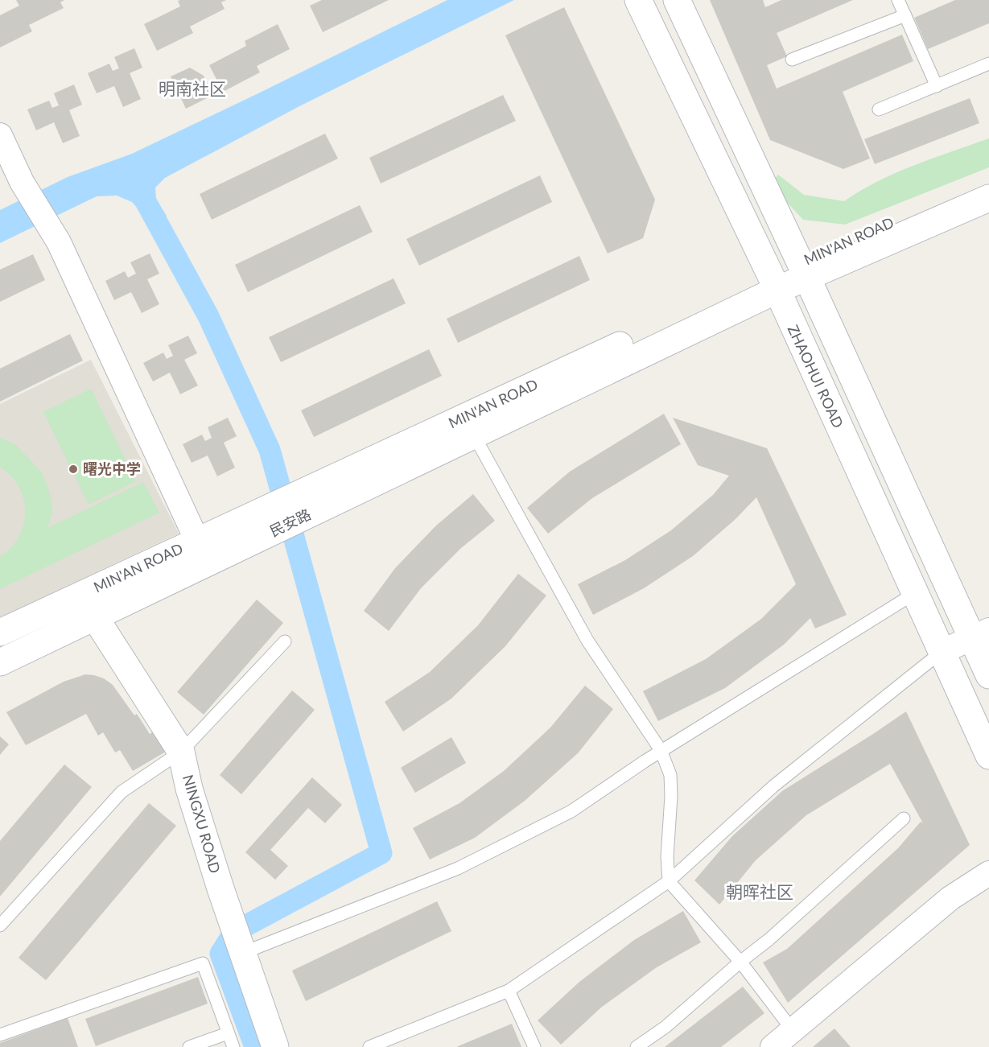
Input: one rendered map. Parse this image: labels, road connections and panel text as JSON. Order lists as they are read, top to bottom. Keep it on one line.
{"streets":{"main road":["MIN'AN ROAD","ZHAOHUI ROAD","NINGXU ROAD"]},"crossings":[["MIN'AN ROAD","ZHAOHUI ROAD"],["MIN'AN ROAD","NINGXU ROAD"]],"districts":["明南社区","朝晖社区"],"places":["曙光中学"]}
